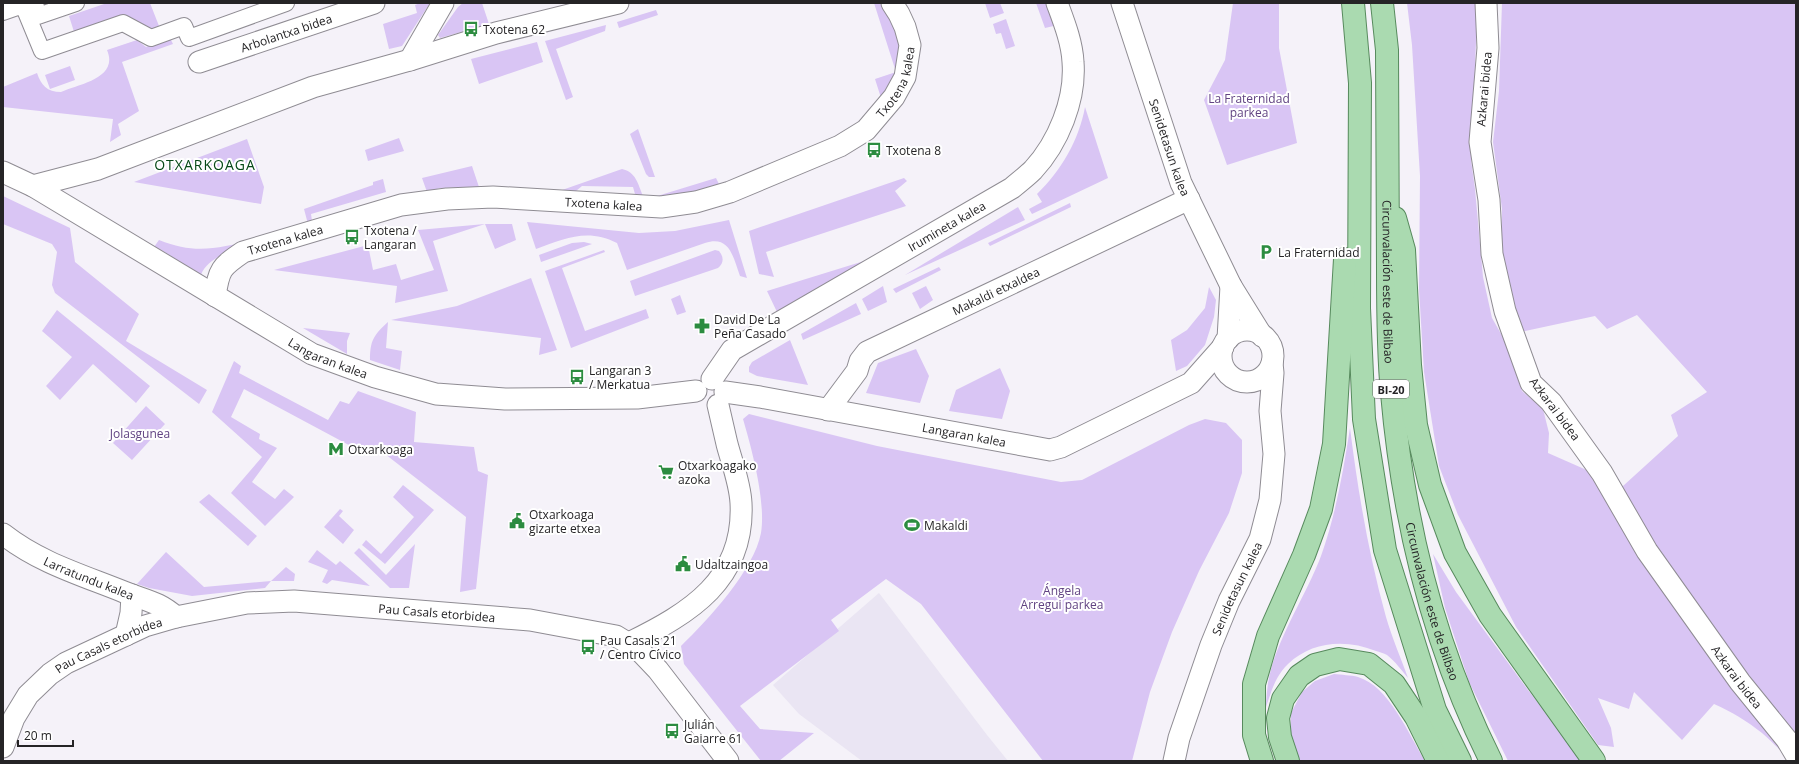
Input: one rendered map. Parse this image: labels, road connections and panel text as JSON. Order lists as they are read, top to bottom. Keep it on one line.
{"streets":{"main road":["Circunvalación este de Bilbao","BI-20"],"street":["Arbolantxa bidea","Txotena kalea","Azkarai bidea","Senidetasun kalea","Irumineta kalea","Makaldi etxaldea","Langaran kalea","Larratundu kalea","Pau Casals etorbidea"]},"crossings":[["Txotena kalea","Langaran kalea"],["Senidetasun kalea","Makaldi etxaldea"],["Senidetasun kalea","Langaran kalea"],["Irumineta kalea","Langaran kalea"],["Makaldi etxaldea","Langaran kalea"],["Larratundu kalea","Pau Casals etorbidea"]],"districts":["OTXARKOAGA"],"parks":["La Fraternidad parkea","Jolasgunea","Ángela Arregui parkea"],"places":{"bus stop":["Txotena 62","Txotena 8","Txotena / Langaran","Langaran 3 / Merkatua","Pau Casals 21 / Centro Cívico","Julián Gaiarre 61"],"parking":["La Fraternidad"],"pharmacy":["David De La Peña Casado"],"metro station":["Otxarkoaga"],"supermarket":["Otxarkoagako azoka"],"public building":["Otxarkoaga gizarte etxea","Udaltzaingoa"],"sports":["Makaldi"]},"scale_bar":"20 m"}
